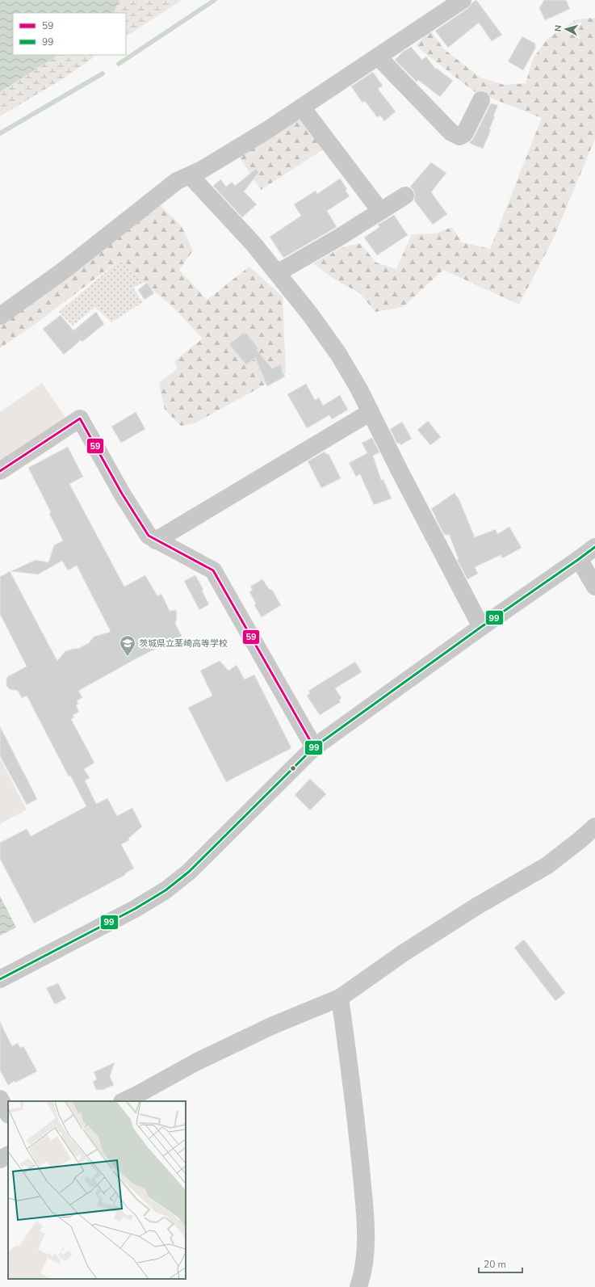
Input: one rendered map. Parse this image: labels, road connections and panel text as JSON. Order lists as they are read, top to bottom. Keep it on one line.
{"places":{"school or university":["茨城県立茎崎高等学校"]},"lines":["transit line 59","transit line 99"],"legend":["59","99"],"scale_bar":"20 m","north":"left"}
